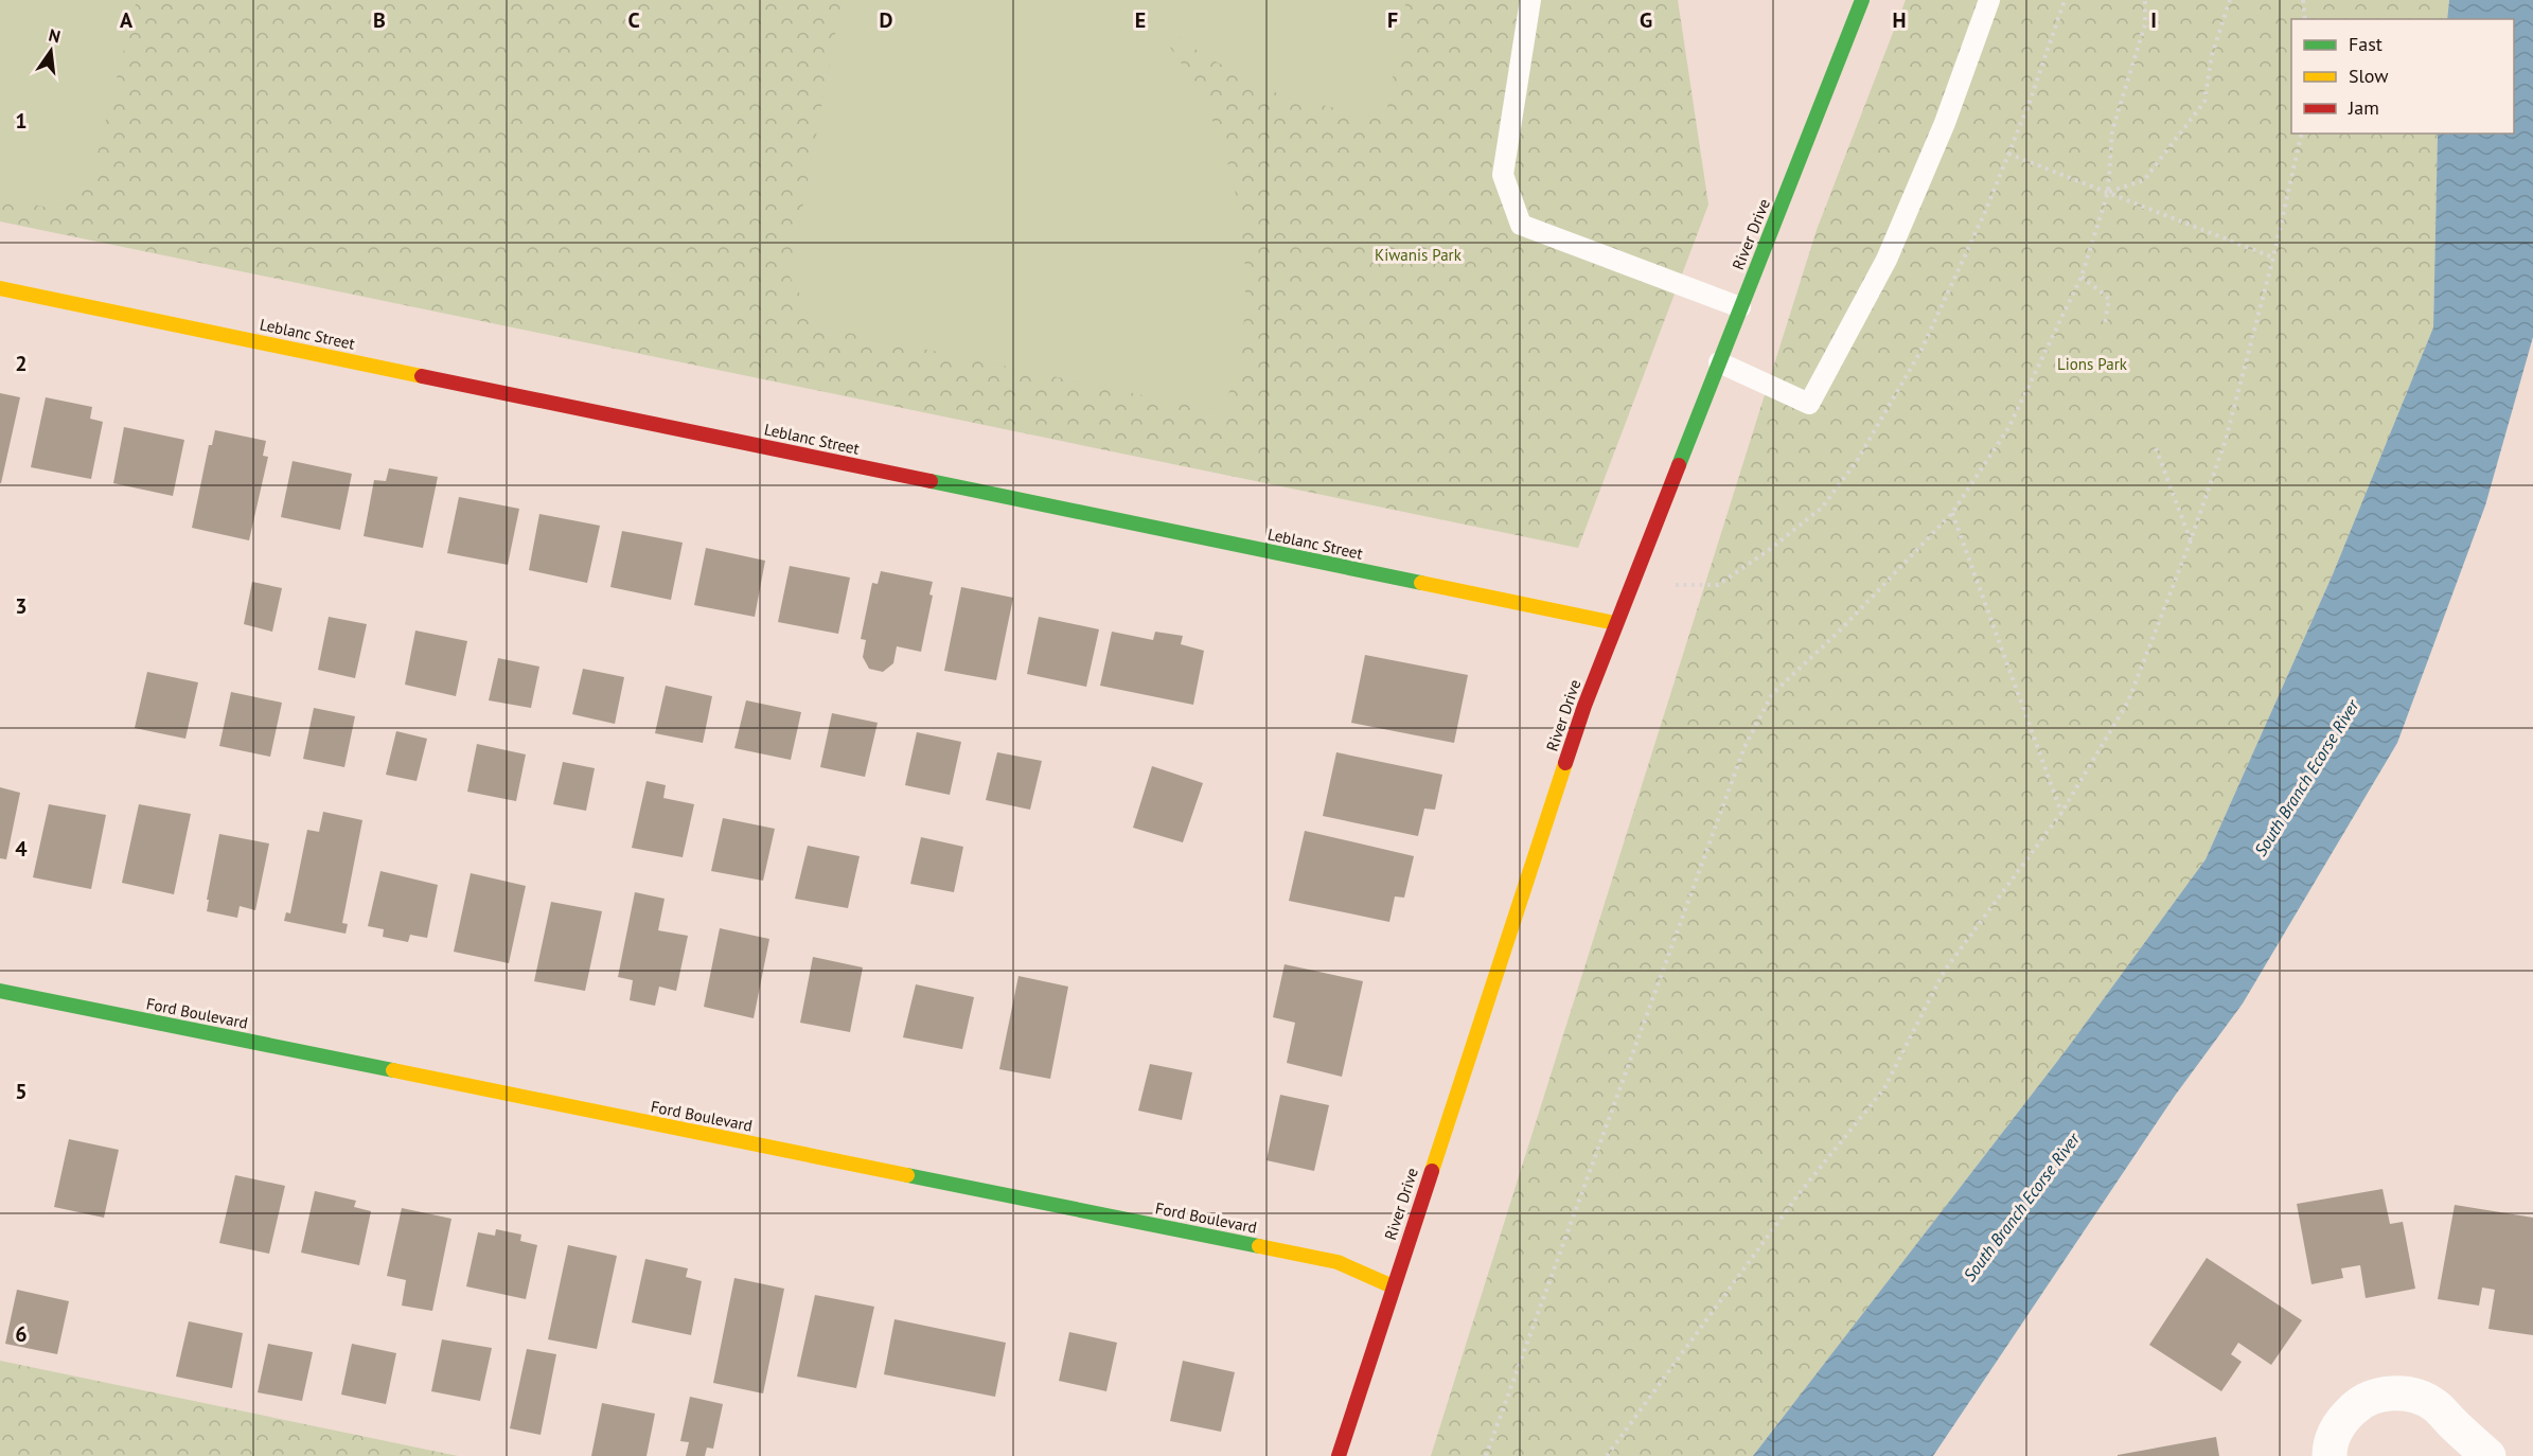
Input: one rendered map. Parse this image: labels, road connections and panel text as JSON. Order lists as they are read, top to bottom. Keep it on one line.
{"streets":{"street":["River Drive","Leblanc Street","Ford Boulevard"]},"crossings":[["River Drive","Leblanc Street"],["River Drive","Ford Boulevard"]],"water":["South Branch Ecorse River"],"parks":["Kiwanis Park","Lions Park"],"legend":["Fast","Slow","Jam"],"north":"top","grid":{"columns":["A","B","C","D","E","F","G","H","I"],"rows":["1","2","3","4","5","6"]}}
